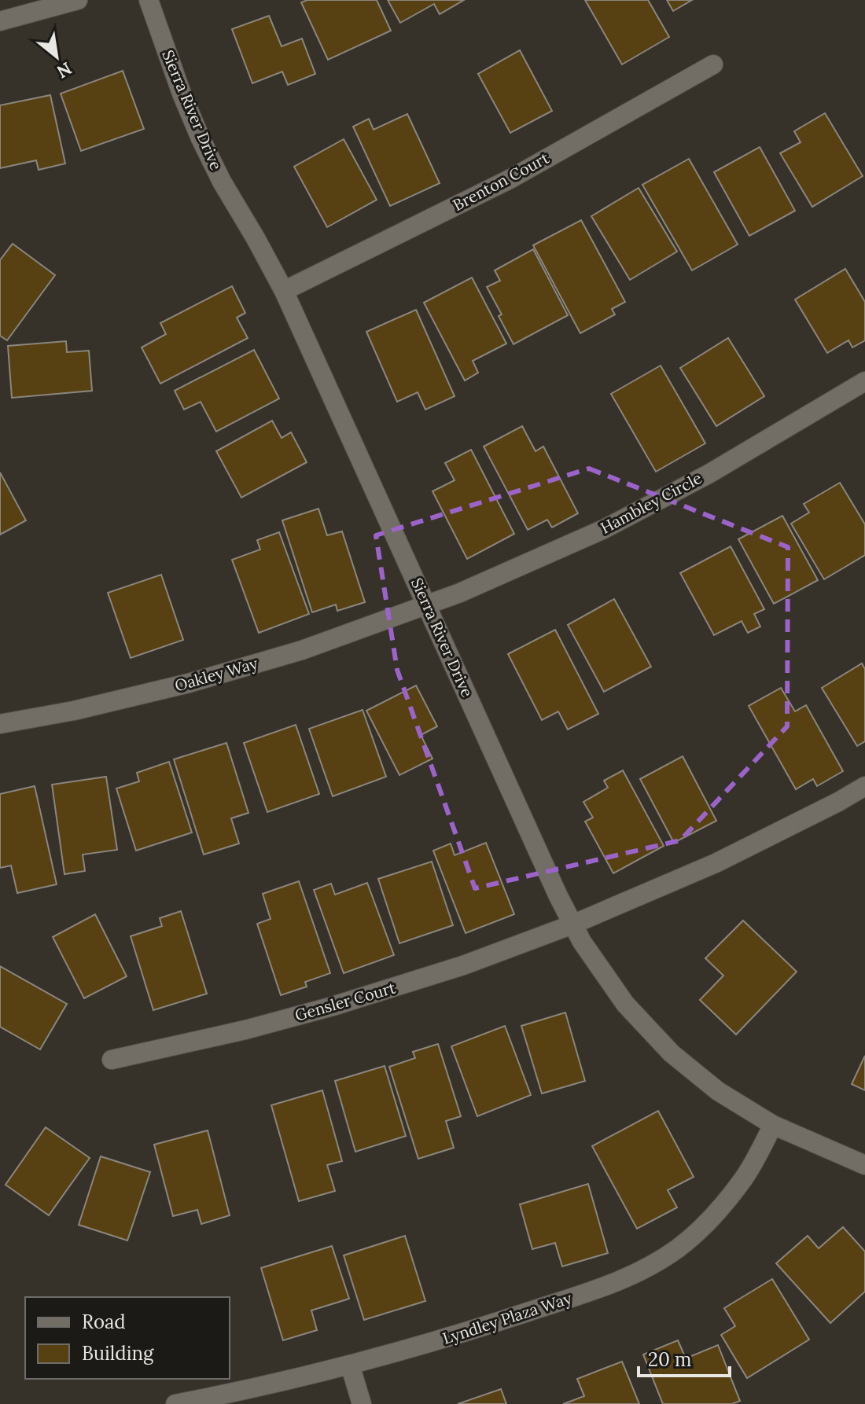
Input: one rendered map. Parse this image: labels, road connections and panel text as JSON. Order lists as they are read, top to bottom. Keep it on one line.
{"streets":{"street":["Sierra River Drive","Brenton Court","Hambley Circle","Oakley Way","Gensler Court","Lyndley Plaza Way"]},"crossings":[["Sierra River Drive","Brenton Court"],["Sierra River Drive","Hambley Circle"],["Sierra River Drive","Oakley Way"],["Sierra River Drive","Gensler Court"],["Sierra River Drive","Lyndley Plaza Way"],["Hambley Circle","Oakley Way"]],"legend":["Road","Building"],"scale_bar":"20 m","north":"bottom right"}
